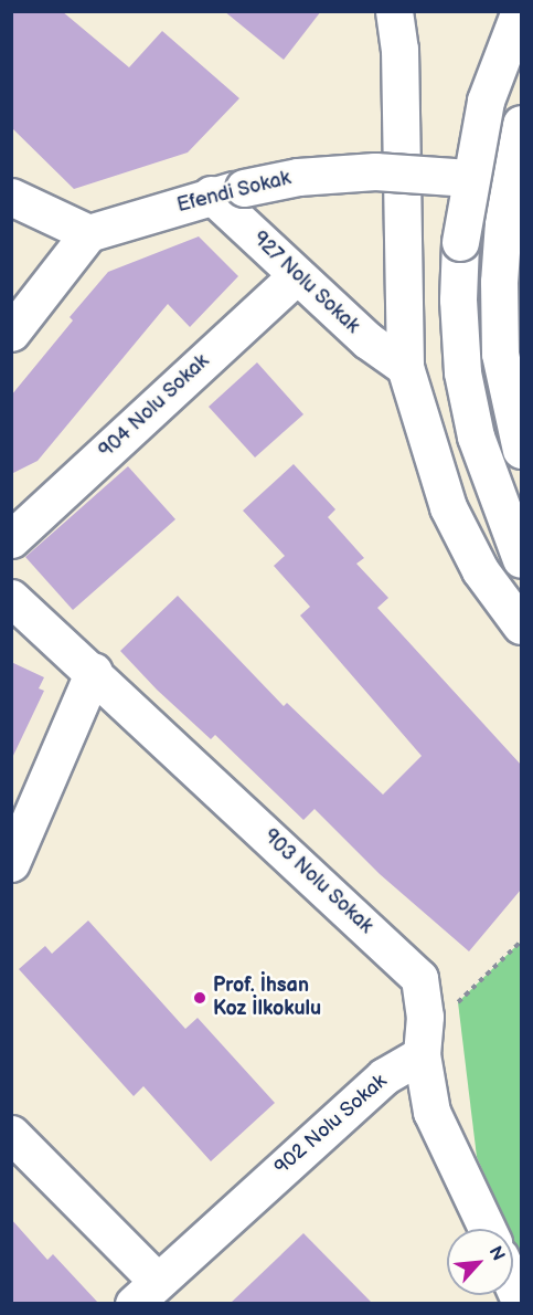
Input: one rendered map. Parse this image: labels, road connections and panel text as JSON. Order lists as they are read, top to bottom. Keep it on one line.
{"streets":{"street":["Efendi Sokak","927 Nolu Sokak","904 Nolu Sokak","903 Nolu Sokak","902 Nolu Sokak"]},"crossings":[["Efendi Sokak","927 Nolu Sokak"],["927 Nolu Sokak","904 Nolu Sokak"],["903 Nolu Sokak","902 Nolu Sokak"]],"places":["Prof. İhsan Koz İlkokulu"],"north":"top right"}
